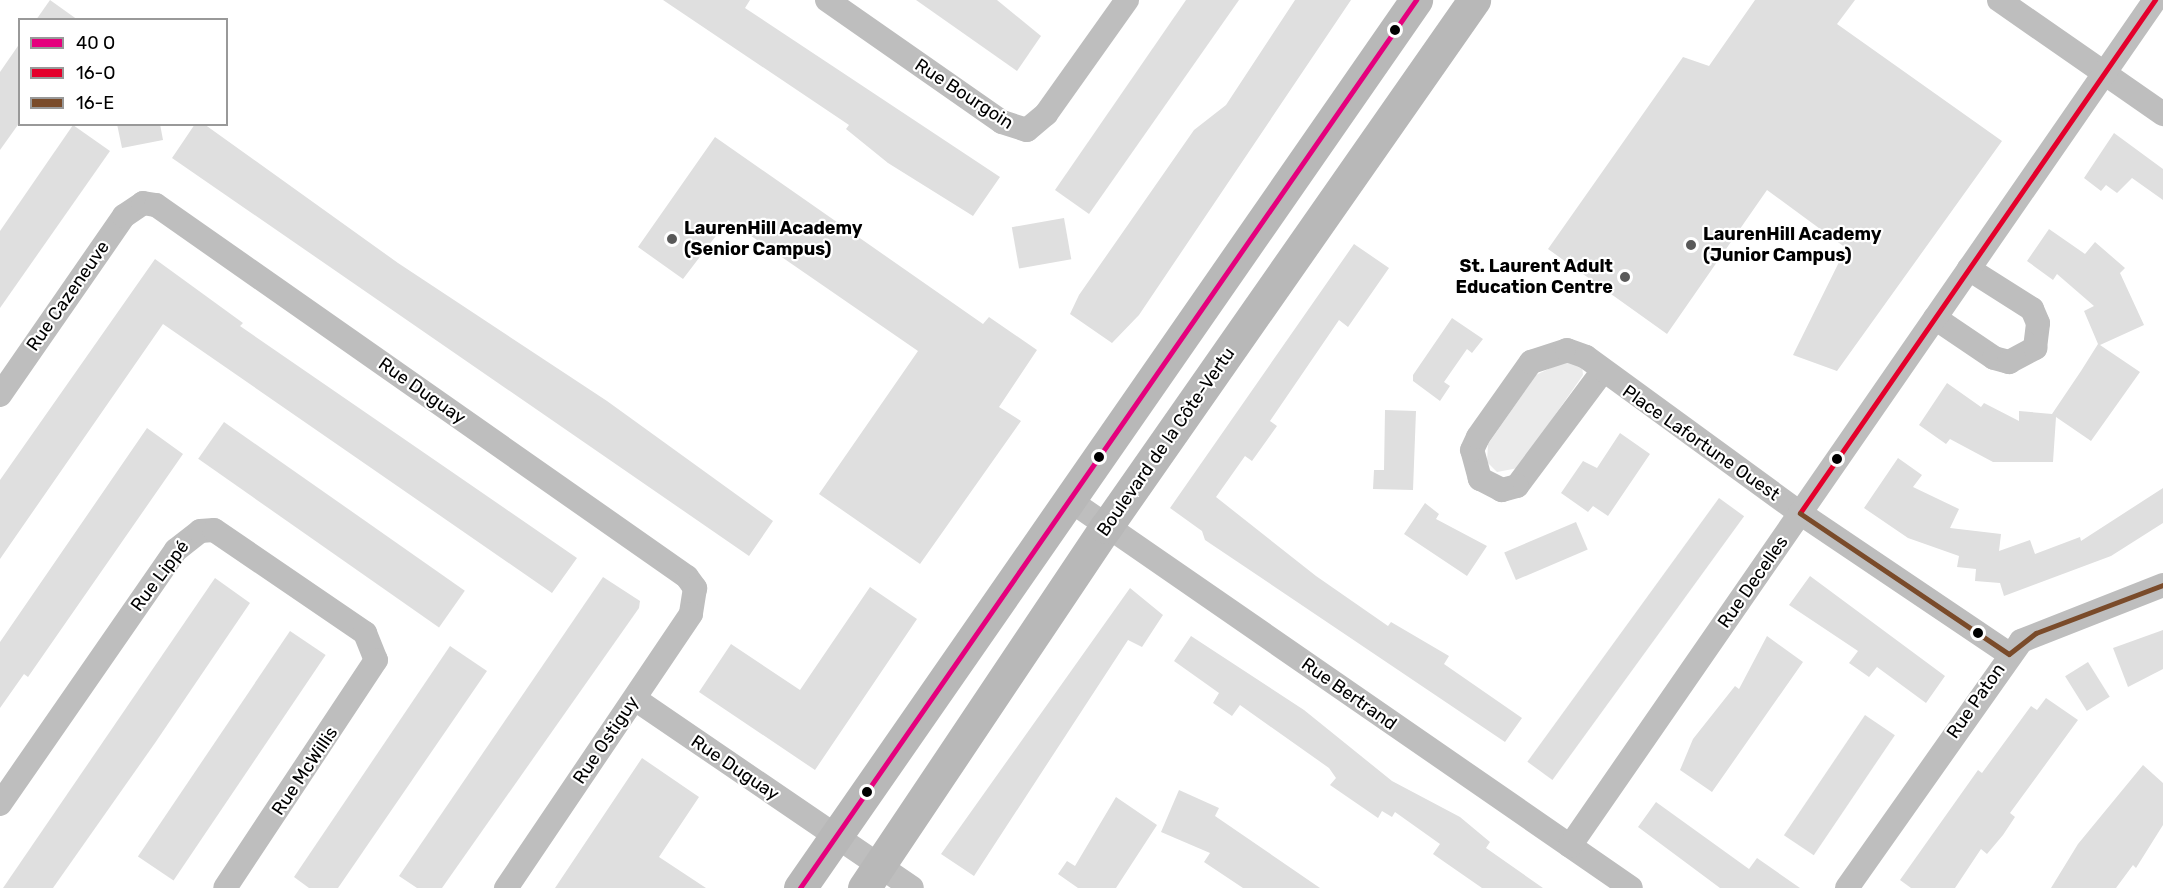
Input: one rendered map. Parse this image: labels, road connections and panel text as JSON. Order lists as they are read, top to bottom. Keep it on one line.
{"streets":{"main road":["Boulevard de la Côte-Vertu"],"street":["Rue Bourgoin","Rue Cazeneuve","Rue Duguay","Place Lafortune Ouest","Rue Lippé","Rue Decelles","Rue Bertrand","Rue Paton","Rue Ostiguy","Rue McWillis"]},"crossings":[["Rue Cazeneuve","Rue Duguay"],["Rue Duguay","Boulevard de la Côte-Vertu"],["Rue Duguay","Rue Ostiguy"],["Boulevard de la Côte-Vertu","Rue Bertrand"],["Place Lafortune Ouest","Rue Decelles"],["Place Lafortune Ouest","Rue Paton"],["Rue Lippé","Rue McWillis"],["Rue Decelles","Rue Bertrand"]],"places":["LaurenHill Academy (Senior Campus)","LaurenHill Academy (Junior Campus)","St. Laurent Adult Education Centre"],"lines":["transit line 16-O","transit line 16-E"],"legend":["40 O","16-O","16-E"]}
